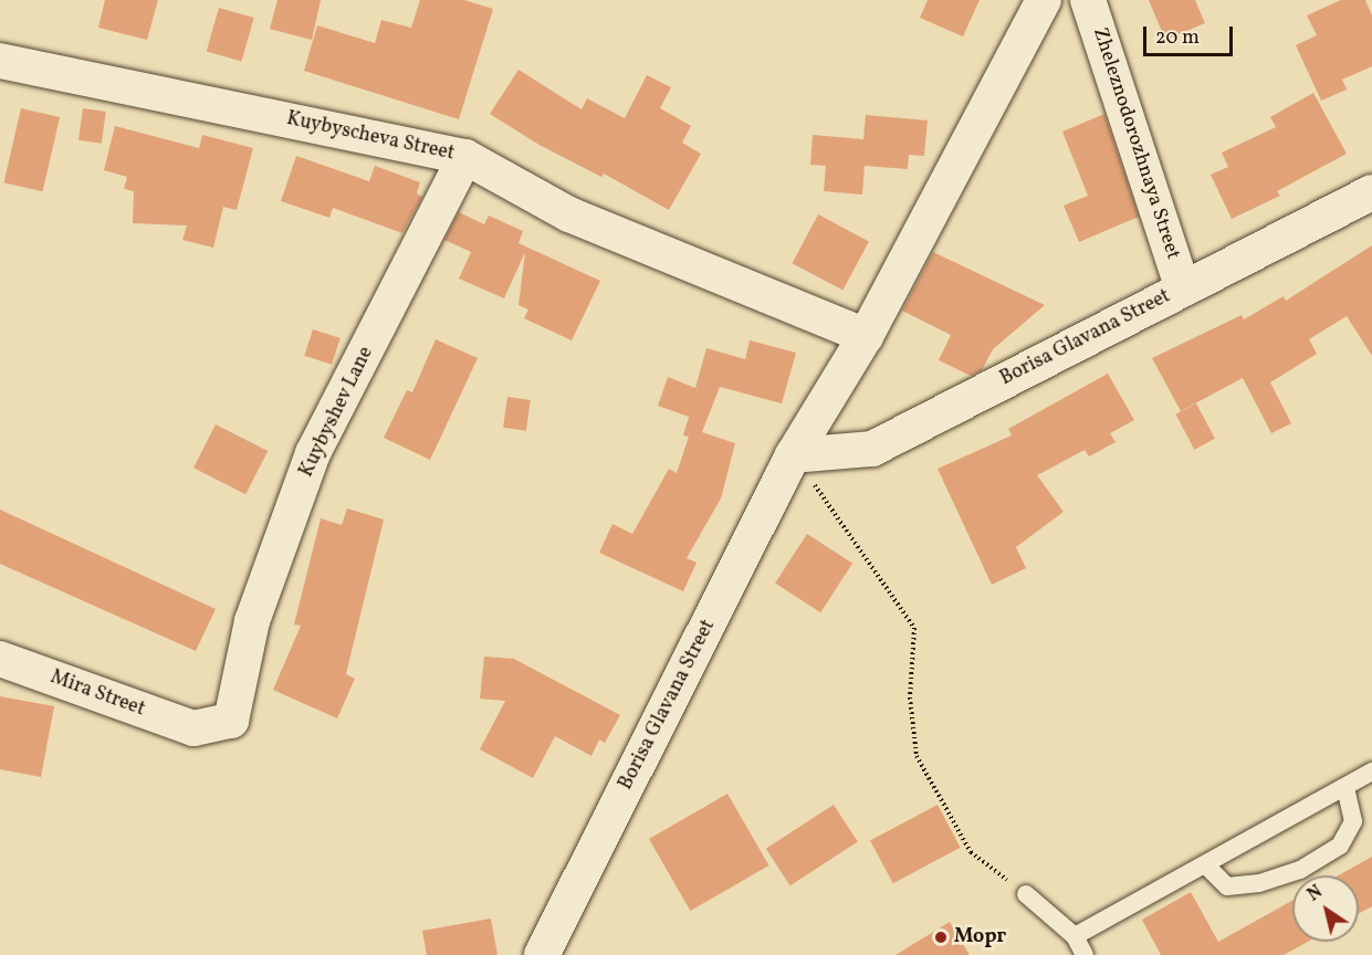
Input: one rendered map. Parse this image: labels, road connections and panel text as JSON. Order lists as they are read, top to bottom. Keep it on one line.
{"streets":{"street":["Kuybyscheva Street","Zheleznodorozhnaya Street","Borisa Glavana Street","Kuybyshev Lane","Mira Street"]},"crossings":[["Kuybyscheva Street","Borisa Glavana Street"],["Kuybyscheva Street","Kuybyshev Lane"],["Zheleznodorozhnaya Street","Borisa Glavana Street"],["Kuybyshev Lane","Mira Street"]],"places":["Морг"],"scale_bar":"20 m","north":"top left"}
